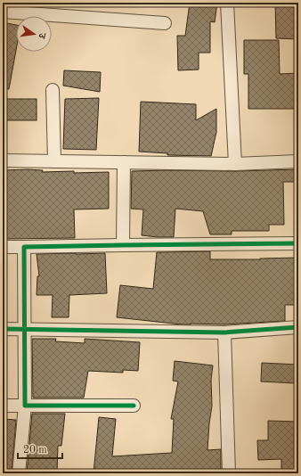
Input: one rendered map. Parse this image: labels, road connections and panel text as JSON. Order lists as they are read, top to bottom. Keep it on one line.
{"scale_bar":"20 m","north":"right"}
